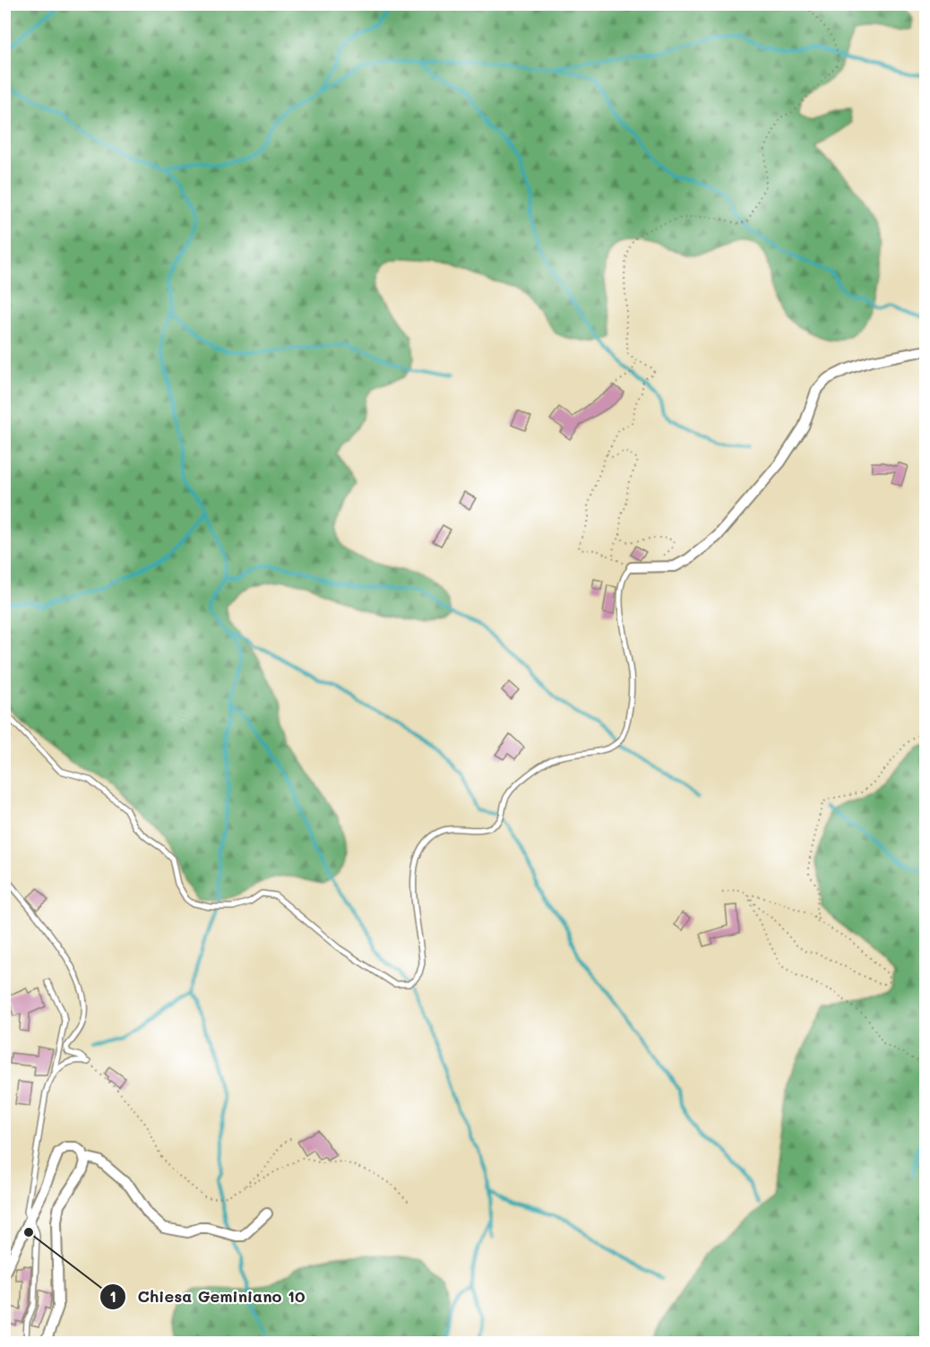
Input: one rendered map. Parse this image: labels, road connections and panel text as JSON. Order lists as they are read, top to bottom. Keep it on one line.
{"places":["Chiesa Geminiano 10"]}
